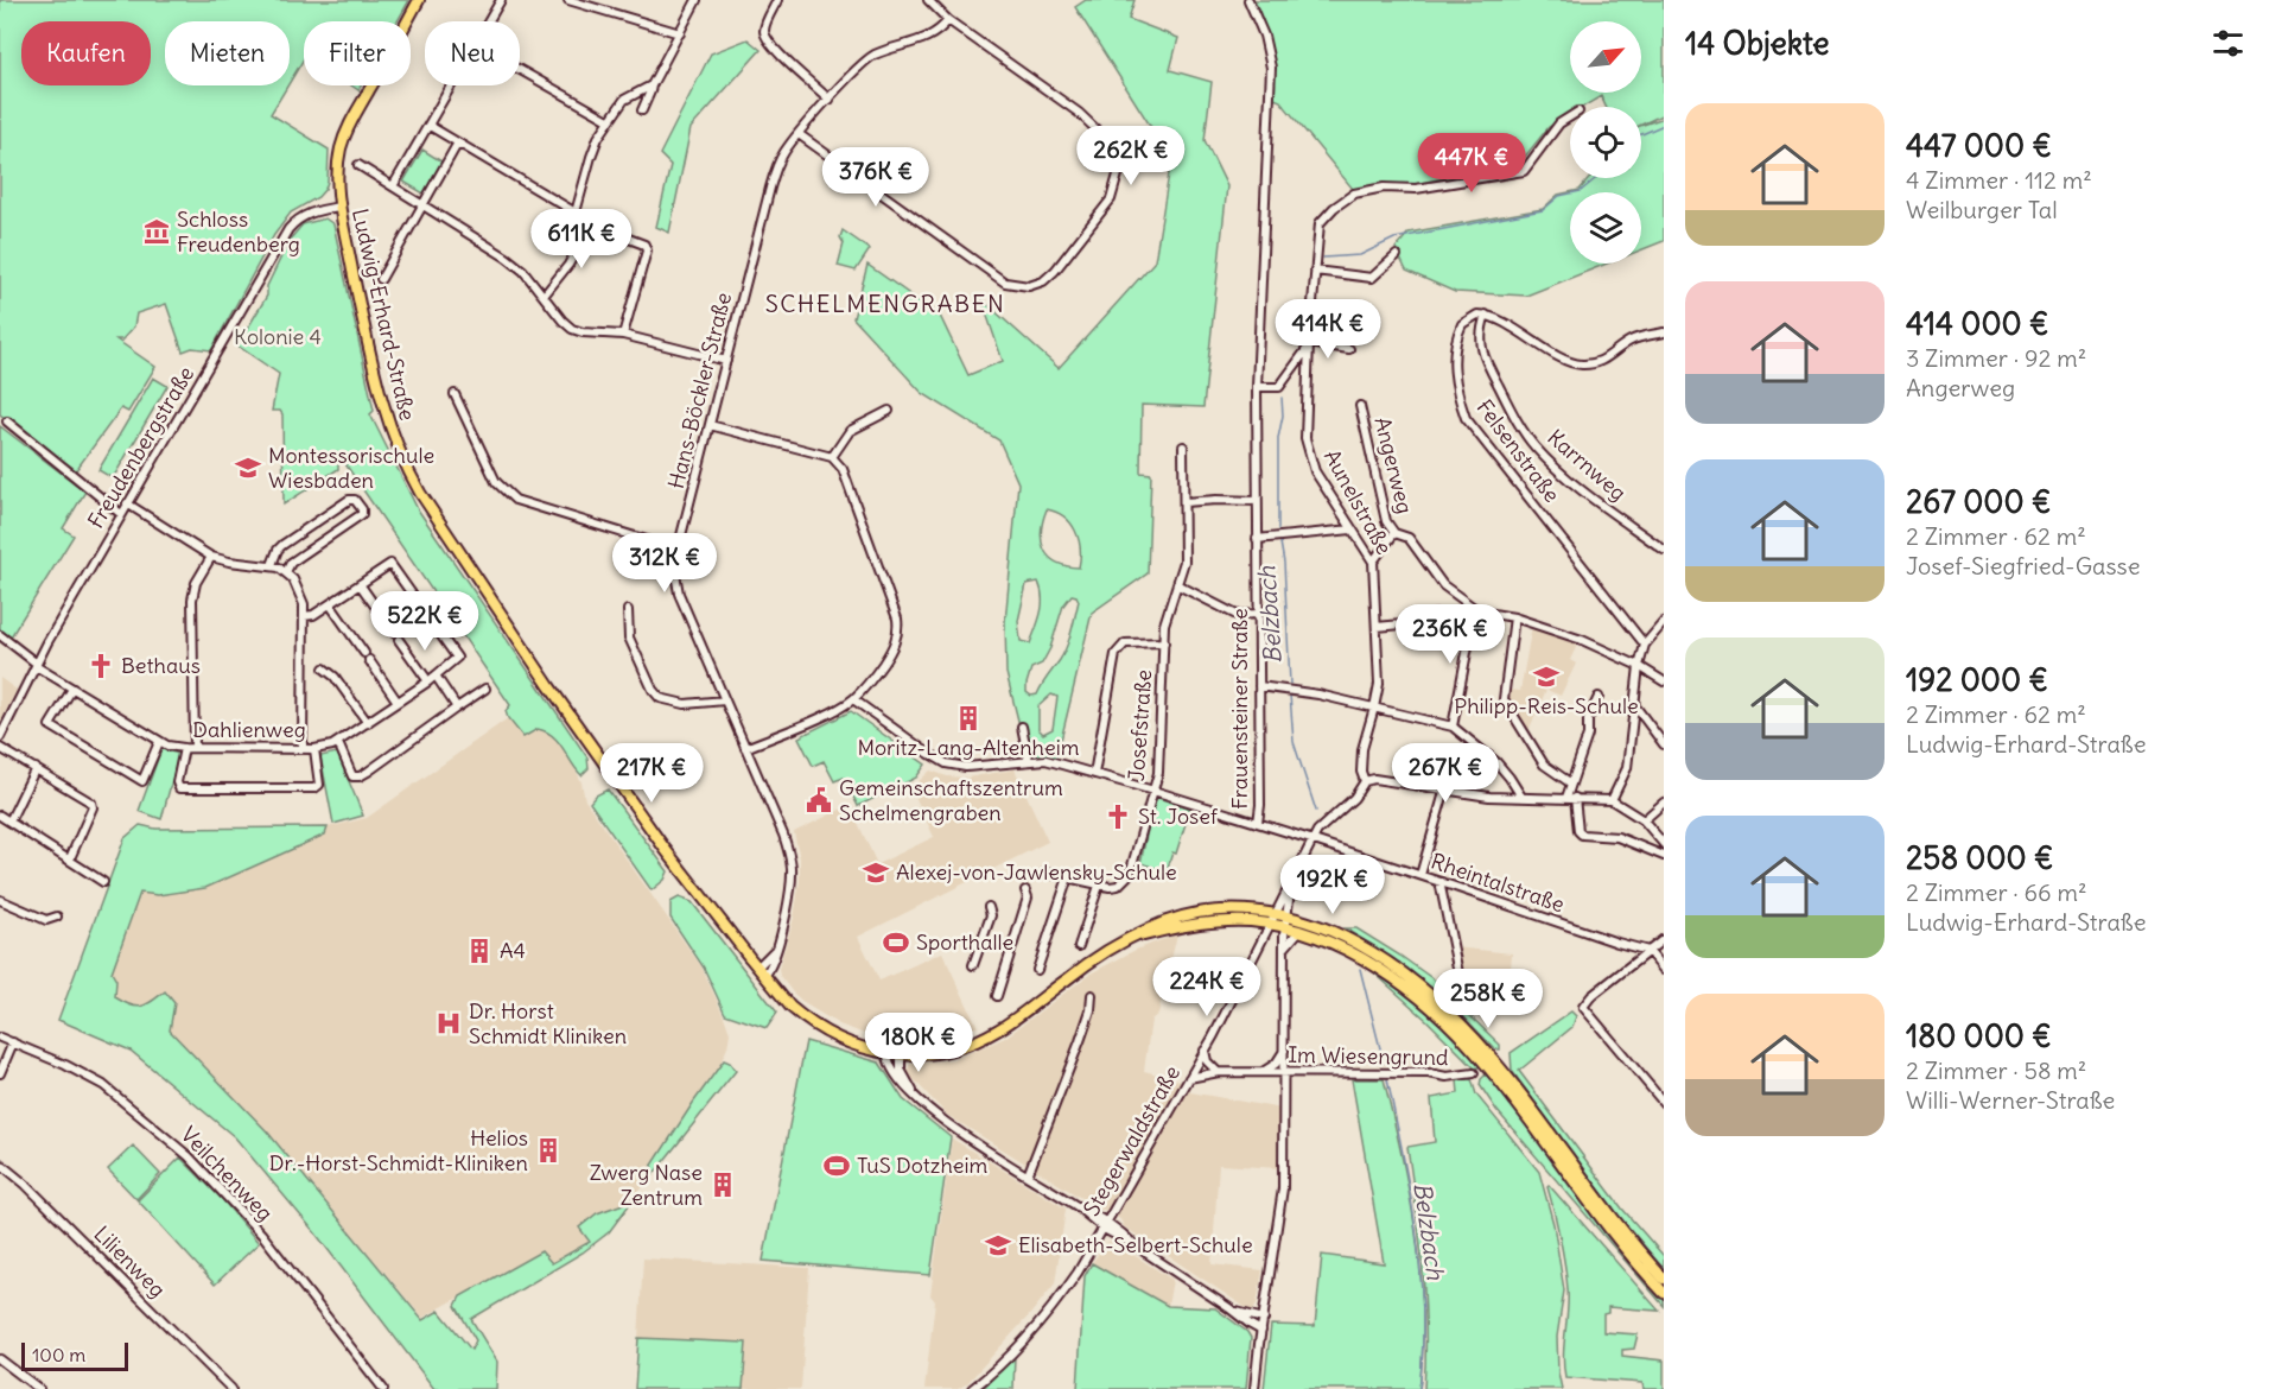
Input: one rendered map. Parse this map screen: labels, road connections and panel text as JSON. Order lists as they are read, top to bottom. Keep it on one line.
{"streets":{"main road":["Ludwig-Erhard-Straße"],"street":["Hans-Böckler-Straße","Freudenbergstraße","Felsenstraße","Angerweg","Karrnweg","Aunelstraße","Frauensteiner Straße","Josefstraße","Dahlienweg","Rheintalstraße","Im Wiesengrund","Stegerwaldstraße","Veilchenweg","Lilienweg"]},"crossings":[["Ludwig-Erhard-Straße","Hans-Böckler-Straße"],["Ludwig-Erhard-Straße","Freudenbergstraße"],["Ludwig-Erhard-Straße","Stegerwaldstraße"],["Freudenbergstraße","Dahlienweg"],["Felsenstraße","Karrnweg"],["Frauensteiner Straße","Rheintalstraße"],["Josefstraße","Rheintalstraße"],["Rheintalstraße","Stegerwaldstraße"],["Im Wiesengrund","Stegerwaldstraße"]],"districts":["SCHELMENGRABEN"],"water":["Belzbach"],"parks":["Kolonie 4"],"places":{"museum":["Schloss Freudenberg"],"school or university":["Montessorischule Wiesbaden","Philipp-Reis-Schule","Alexej-von-Jawlensky-Schule","Elisabeth-Selbert-Schule"],"church":["Bethaus","St. Josef"],"building":["Moritz-Lang-Altenheim","A4","Helios Dr.-Horst-Schmidt-Kliniken","Zwerg Nase Zentrum"],"public building":["Gemeinschaftszentrum Schelmengraben"],"sports":["Sporthalle","TuS Dotzheim"],"hospital":["Dr. Horst Schmidt Kliniken"]},"scale_bar":"100 m","north":"top right","page":{"heading":"14 Objekte","chip":["Kaufen","Mieten","Filter","Neu"],"list":[{"name":"447 000 €","note":"4 Zimmer · 112 m² · Weilburger Tal"},{"name":"414 000 €","note":"3 Zimmer · 92 m² · Angerweg"},{"name":"267 000 €","note":"2 Zimmer · 62 m² · Josef-Siegfried-Gasse"},{"name":"192 000 €","note":"2 Zimmer · 62 m² · Ludwig-Erhard-Straße"},{"name":"258 000 €","note":"2 Zimmer · 66 m² · Ludwig-Erhard-Straße"},{"name":"180 000 €","note":"2 Zimmer · 58 m² · Willi-Werner-Straße"}],"price":["262K €","447K €","376K €","611K €","414K €","312K €","522K €","236K €","217K €","267K €","192K €","224K €","258K €","180K €"],"scale":"100 m"}}
